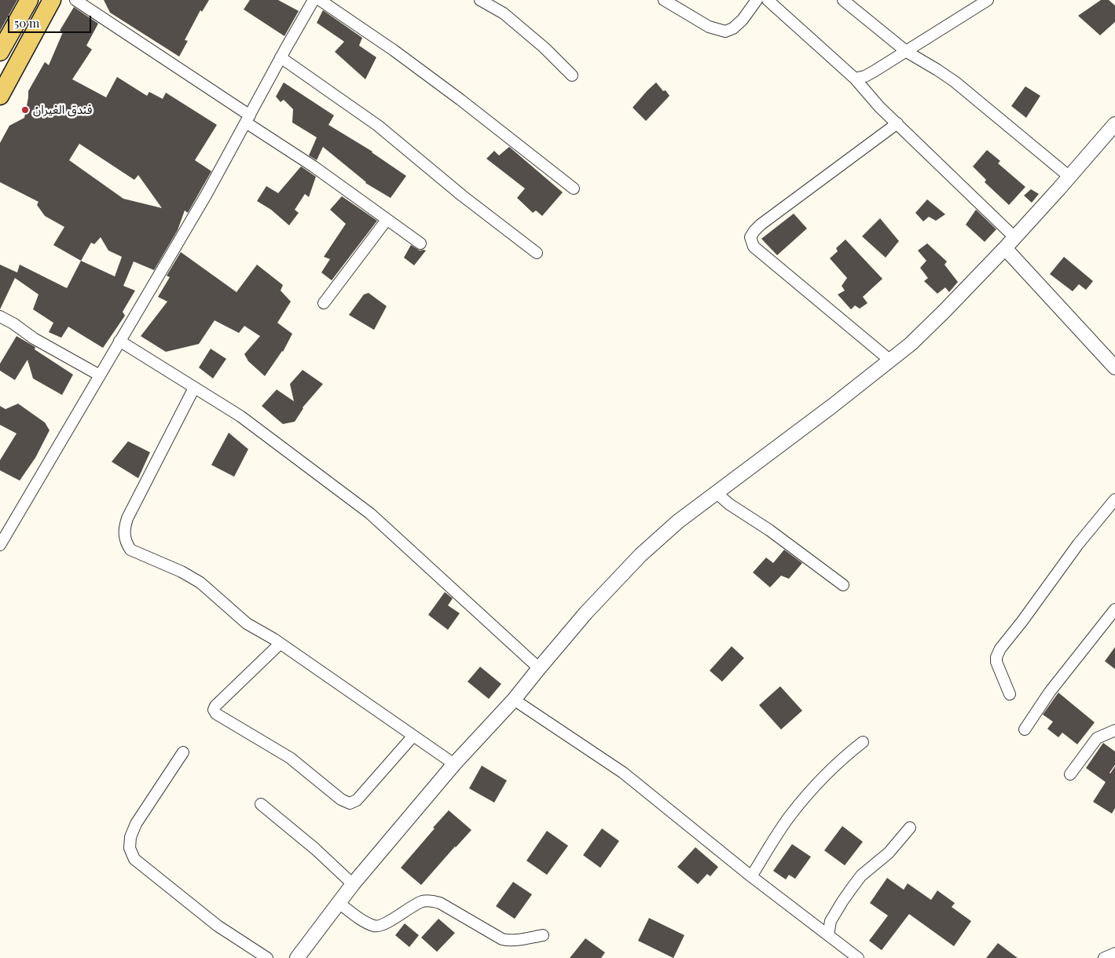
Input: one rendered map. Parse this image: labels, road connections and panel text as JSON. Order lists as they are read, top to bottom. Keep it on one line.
{"places":["فندق الغيران"],"scale_bar":"50 m"}
